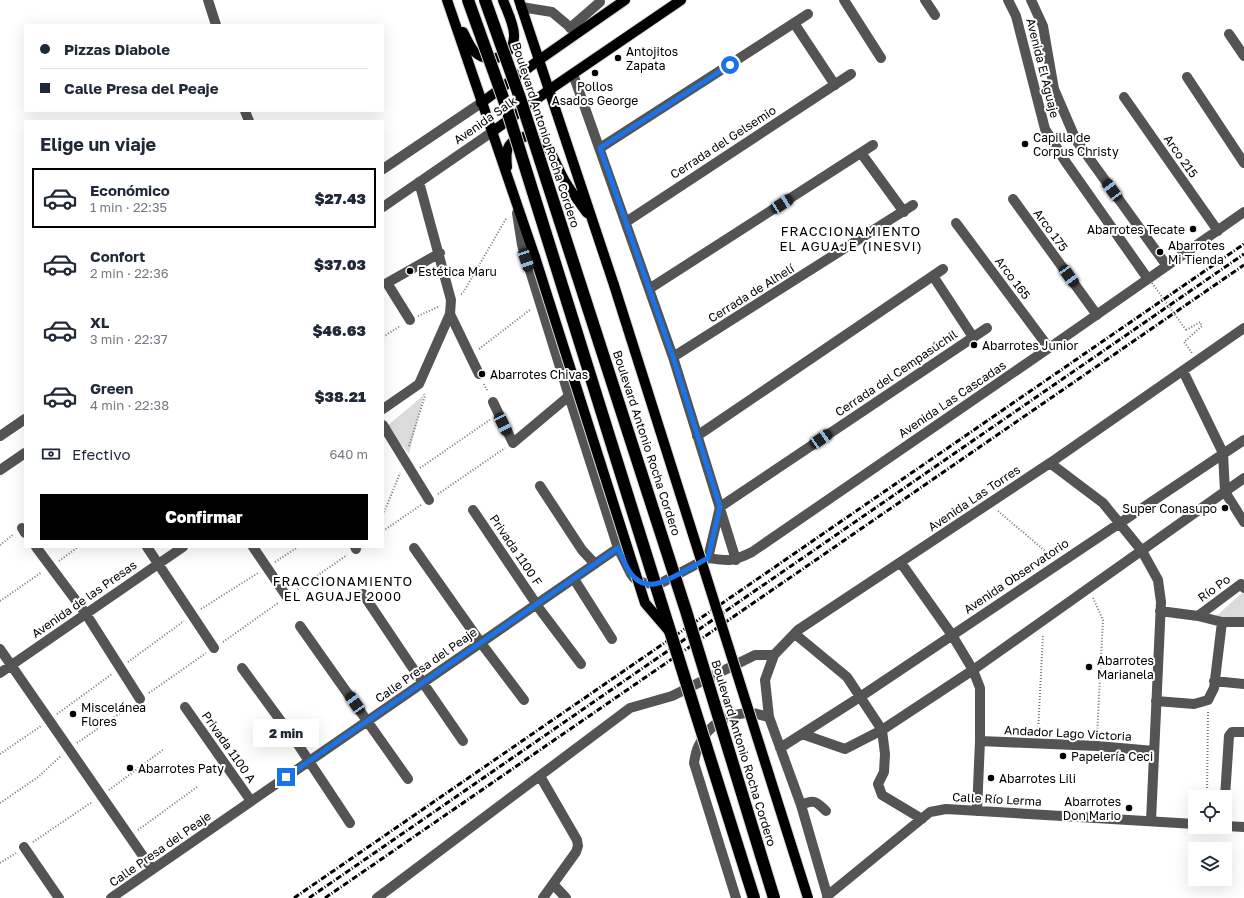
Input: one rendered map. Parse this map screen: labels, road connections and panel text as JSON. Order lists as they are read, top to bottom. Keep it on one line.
{"streets":{"highway":["Boulevard Antonio Rocha Cordero"],"main road":["Avenida Salk"],"street":["Avenida El Aguaje","Cerrada del Gelsemio","Arco 215","Arco 175","Arco 165","Cerrada de Alhelí","Cerrada del Cempasúchil","Avenida Las Cascadas","Avenida Las Torres","Privada 1100 F","Avenida Observatorio","Río Po","Avenida de las Presas","Calle Presa del Peaje","Andador Lago Victoria","Privada 1100 A","Calle Río Lerma"]},"crossings":[["Avenida El Aguaje","Avenida Las Cascadas"],["Arco 215","Avenida Las Cascadas"],["Arco 175","Avenida Las Cascadas"],["Arco 165","Avenida Las Cascadas"],["Avenida Las Torres","Avenida Observatorio"],["Avenida Las Torres","Calle Río Lerma"],["Privada 1100 F","Calle Presa del Peaje"],["Calle Presa del Peaje","Privada 1100 A"]],"districts":["FRACCIONAMIENTO EL AGUAJE (INESVI)","FRACCIONAMIENTO EL AGUAJE 2000"],"places":["Antojitos Zapata","Pollos Asados George","Capilla de Corpus Christy","Abarrotes Tecate","Abarrotes Mi Tienda","Estética Maru","Abarrotes Junior","Abarrotes Chivas","Super Conasupo","Abarrotes Marianela","Miscelánea Flores","Papelería Ceci","Abarrotes Paty","Abarrotes Lili","Abarrotes Don Mario"],"page":{"banner":["Pizzas Diabole","Calle Presa del Peaje"],"heading":"Elige un viaje","list":[{"name":"Económico","note":"1 min · 22:35","value":"$27.43"},{"name":"Confort","note":"2 min · 22:36","value":"$37.03"},{"name":"XL","note":"3 min · 22:37","value":"$46.63"},{"name":"Green","note":"4 min · 22:38","value":"$38.21"}],"pay":["Efectivo","640 m"],"buttons":"Confirmar","bubble":"2 min"}}
